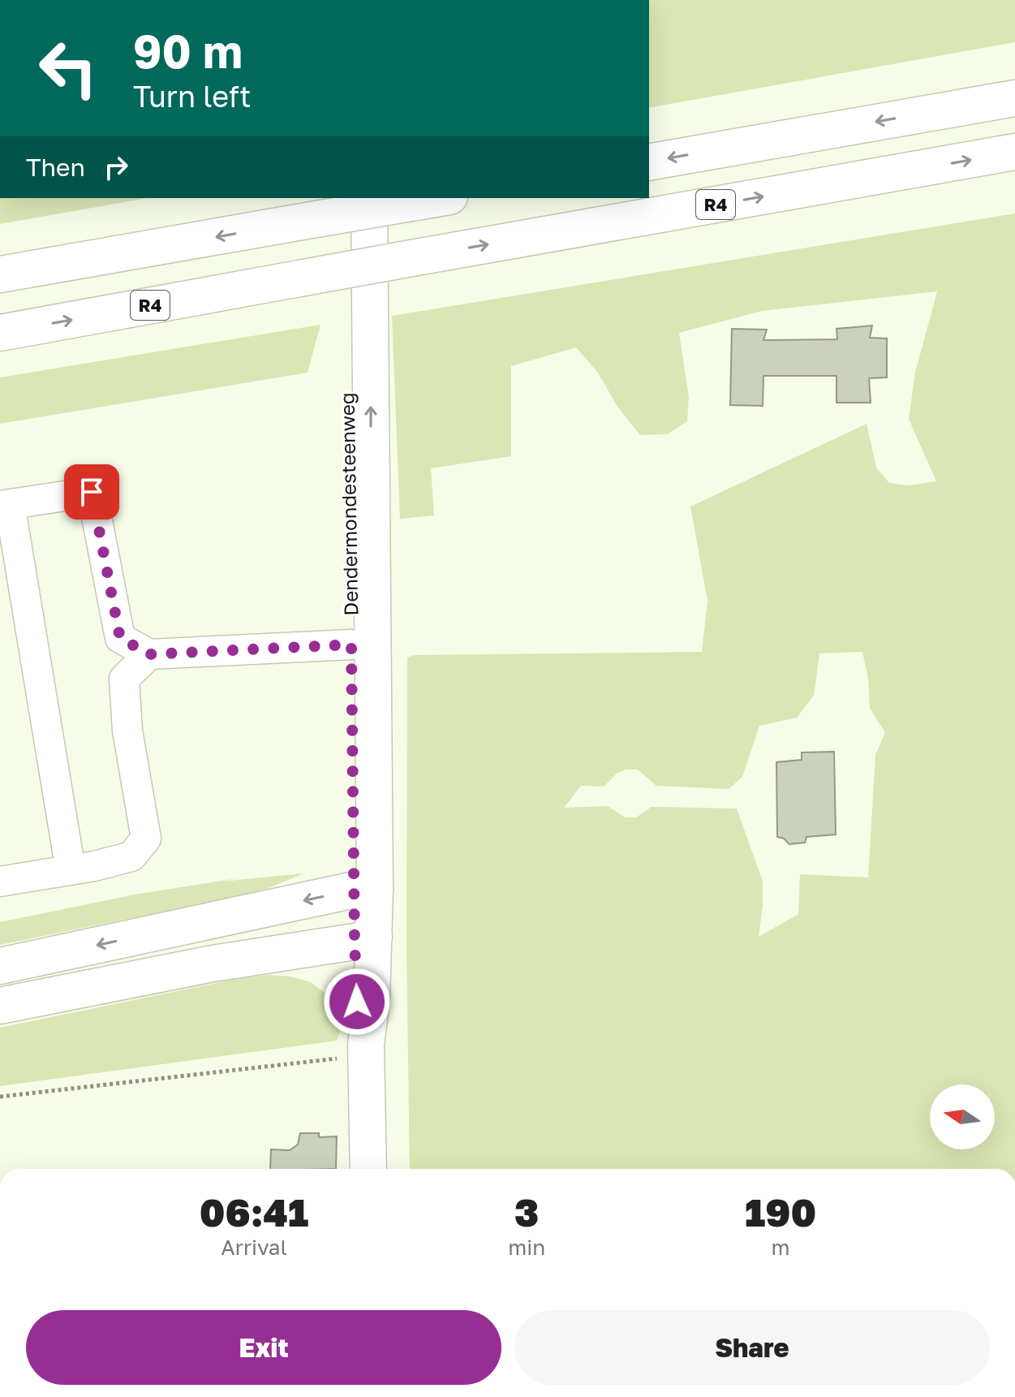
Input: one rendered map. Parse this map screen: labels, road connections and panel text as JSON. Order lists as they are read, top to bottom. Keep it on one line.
{"streets":{"main road":["R4","Dendermondesteenweg"]},"north":"left","page":{"turn":["90 m","Turn left"],"then":"Then","eta":["06:41","Arrival","3","min","190","m"],"buttons":["Exit","Share"]}}
